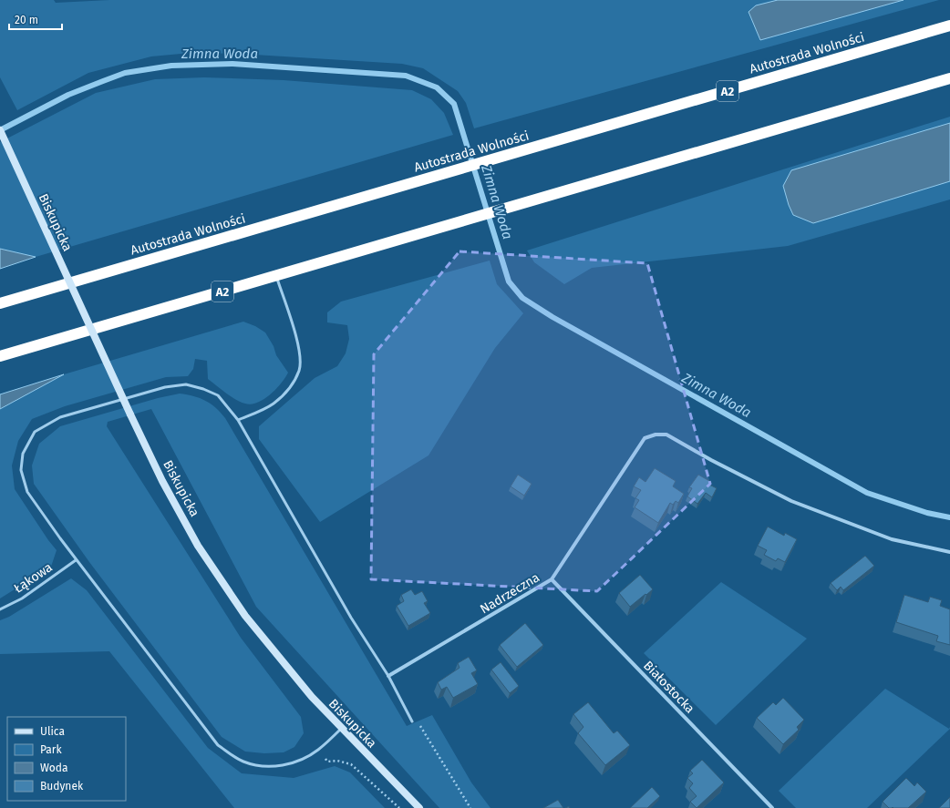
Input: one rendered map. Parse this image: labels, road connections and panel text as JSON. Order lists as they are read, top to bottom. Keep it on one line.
{"streets":{"highway":["Autostrada Wolności","A2"],"main road":["Biskupicka"],"street":["Nadrzeczna","Białostocka"],"lane":["Łąkowa"]},"crossings":[["Nadrzeczna","Białostocka"]],"water":["Zimna Woda"],"legend":["Ulica","Park","Woda","Budynek"],"scale_bar":"20 m"}
